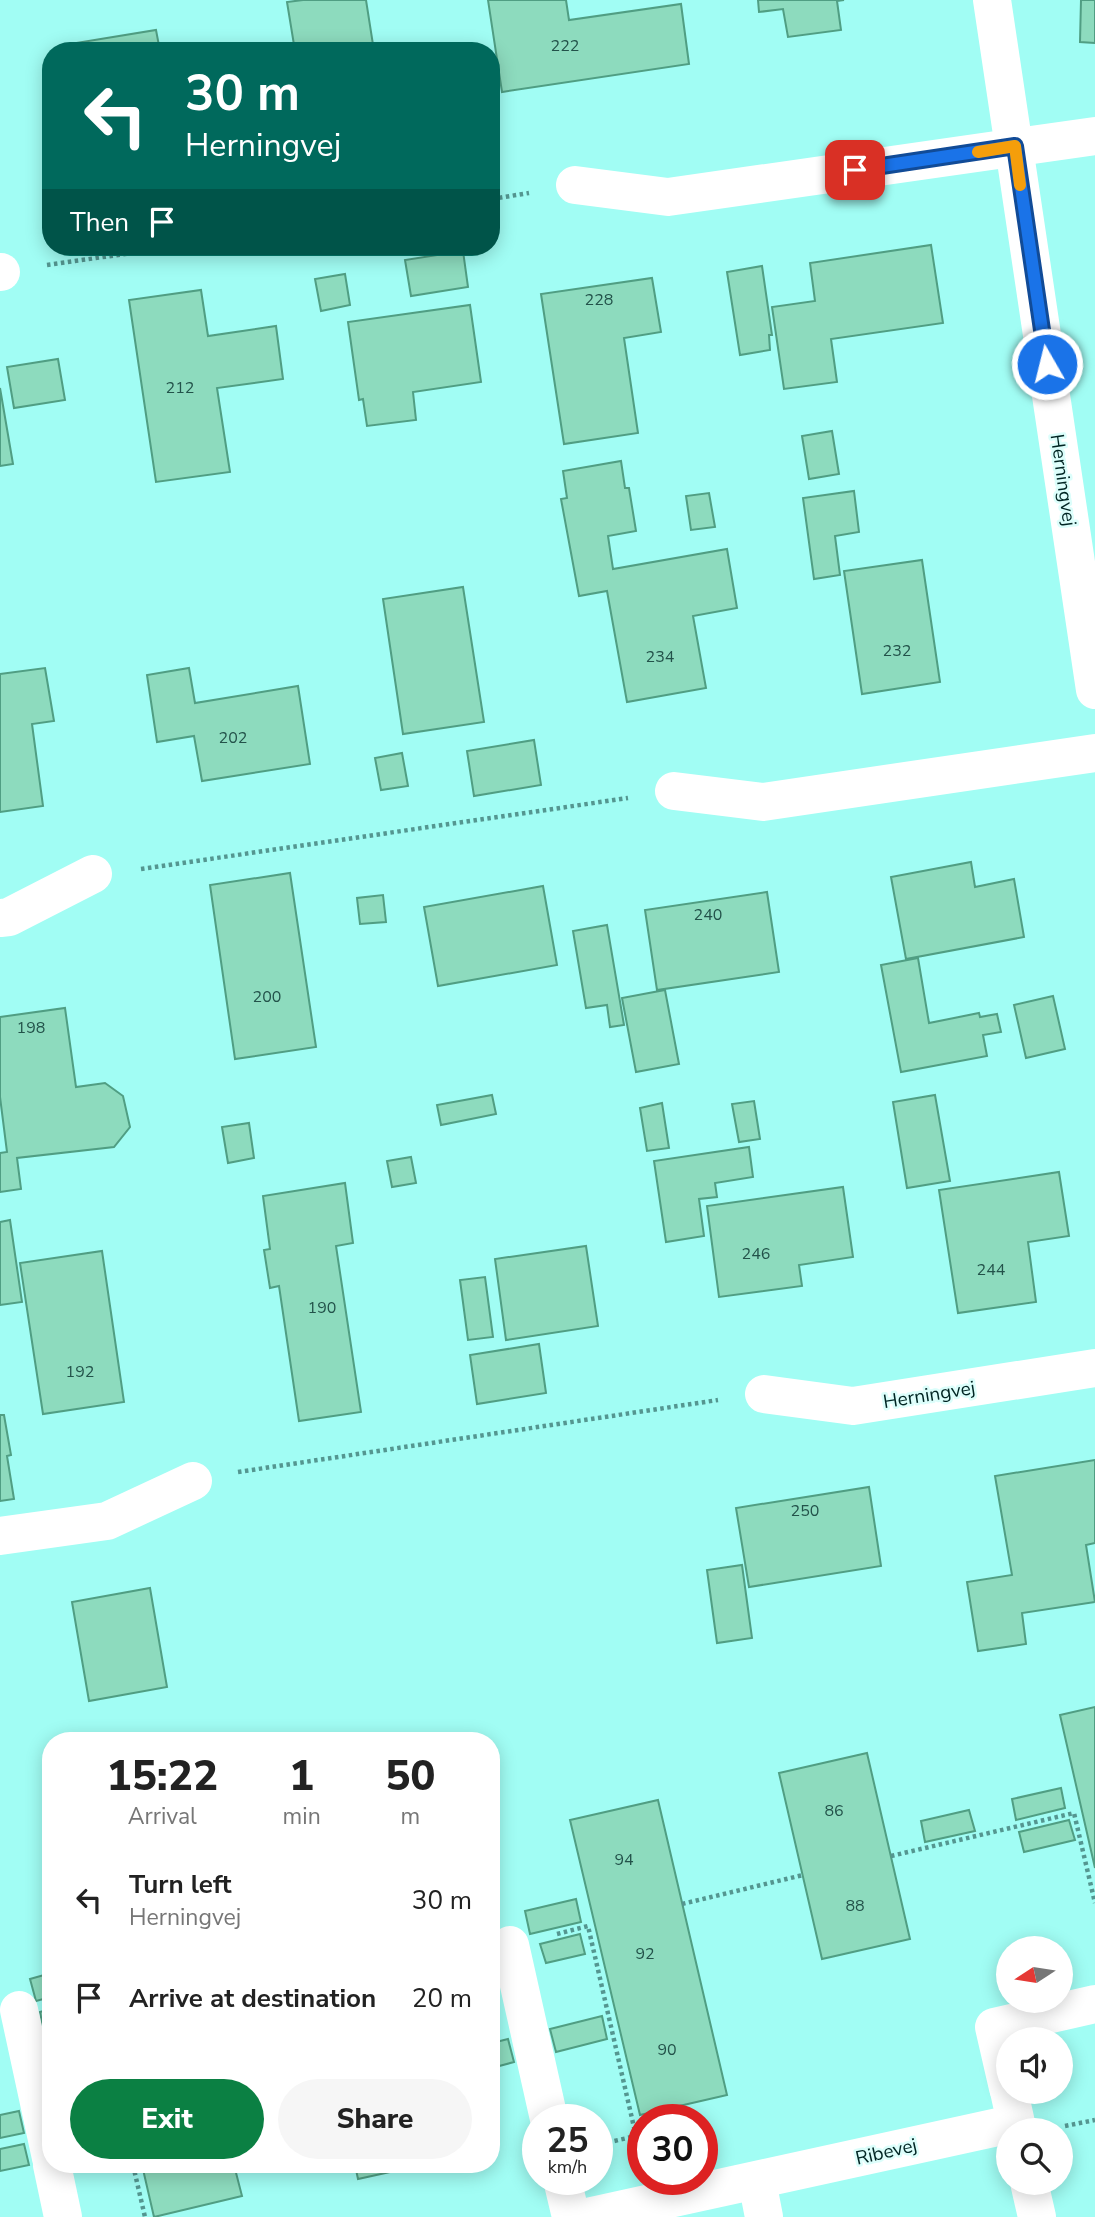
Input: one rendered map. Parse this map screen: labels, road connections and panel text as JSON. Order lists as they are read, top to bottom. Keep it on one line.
{"streets":{"street":["Herningvej","Ribevej"]},"house_numbers":["222","228","212","232","234","202","240","200","198","246","244","190","192","250","86","94","88","92","90"],"north":"left","page":{"turn":["30 m","Herningvej"],"then":"Then","eta":["15:22","Arrival","1","min","50","m"],"list":[{"name":"Turn left","note":"Herningvej","value":"30 m"},{"name":"Arrive at destination","value":"20 m"}],"buttons":["Exit","Share"],"speed":"25 km/h","limit":"30"}}
